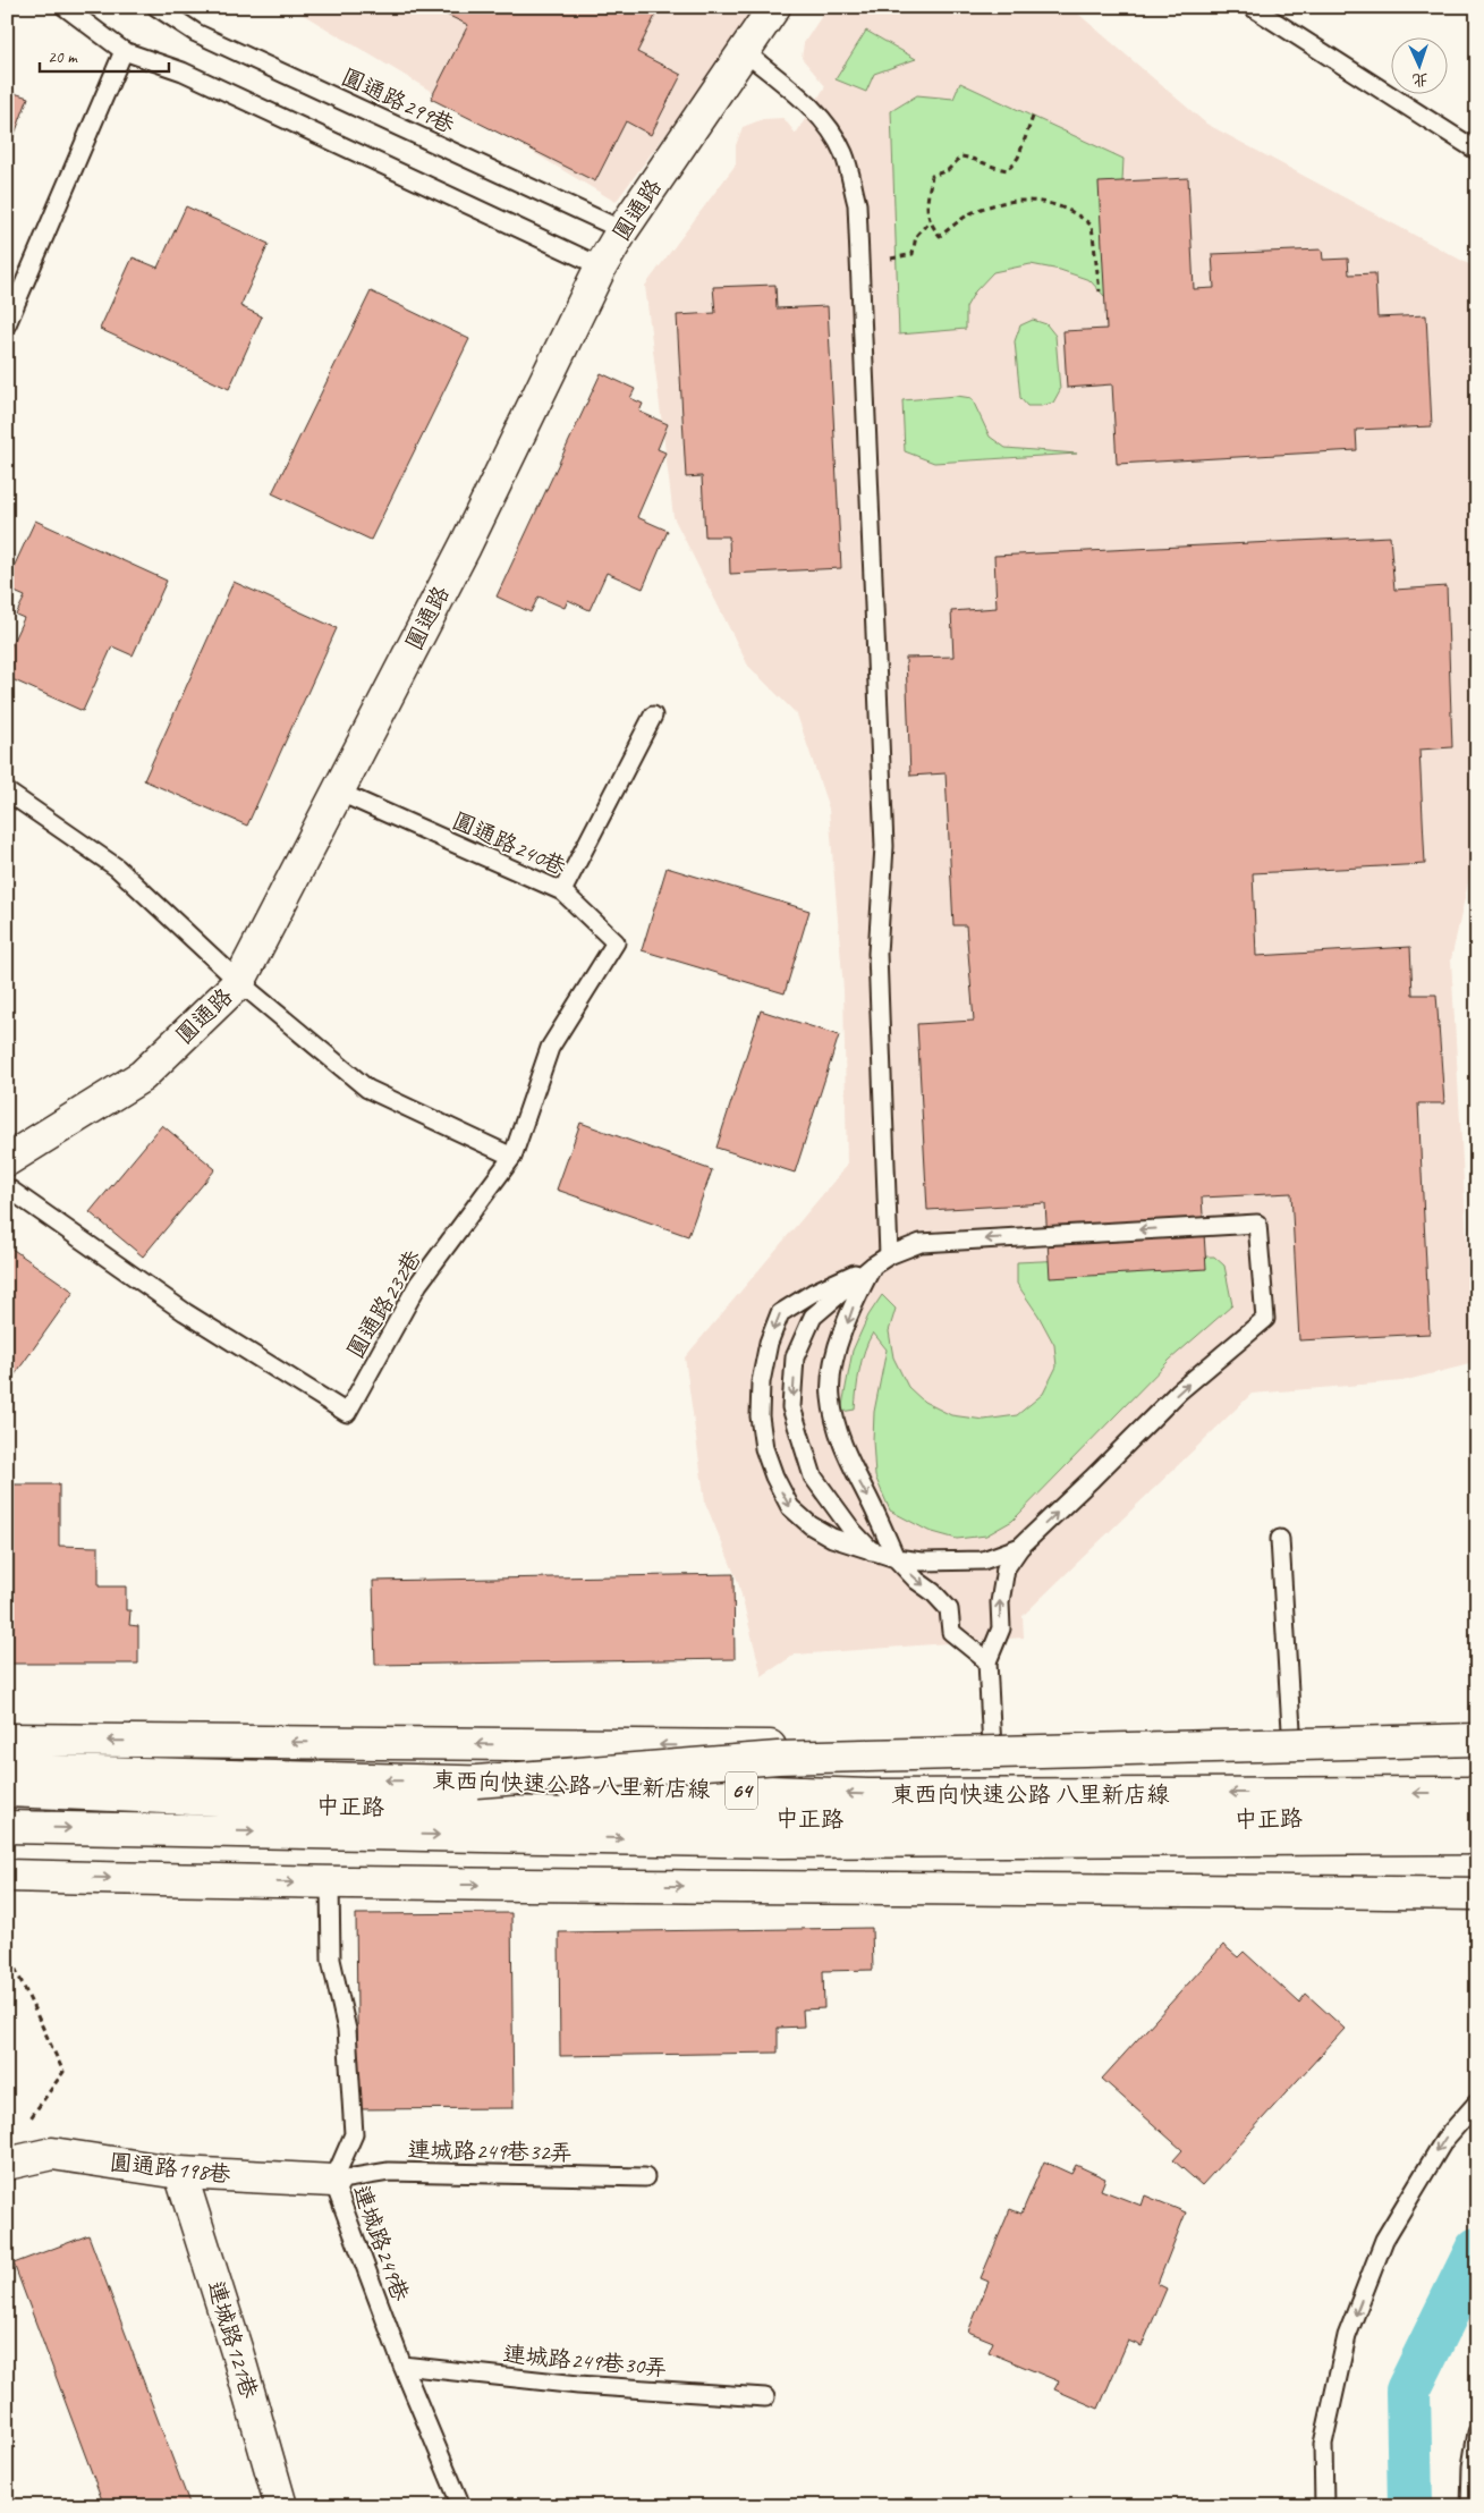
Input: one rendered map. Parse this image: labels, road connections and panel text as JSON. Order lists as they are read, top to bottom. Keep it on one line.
{"streets":{"main road":["圓通路","東西向快速公路 八里新店線","64","中正路","圓通路198巷","連城路121巷"],"lane":["圓通路299巷","圓通路240巷","圓通路232巷","連城路249巷32弄","連城路249巷","連城路249巷30弄"]},"crossings":[["圓通路299巷","圓通路"],["圓通路","圓通路240巷"],["圓通路240巷","圓通路232巷"],["連城路249巷32弄","圓通路198巷"],["連城路249巷32弄","連城路249巷"],["圓通路198巷","連城路249巷"],["圓通路198巷","連城路121巷"],["連城路249巷","連城路249巷30弄"]],"scale_bar":"20 m","north":"bottom"}
